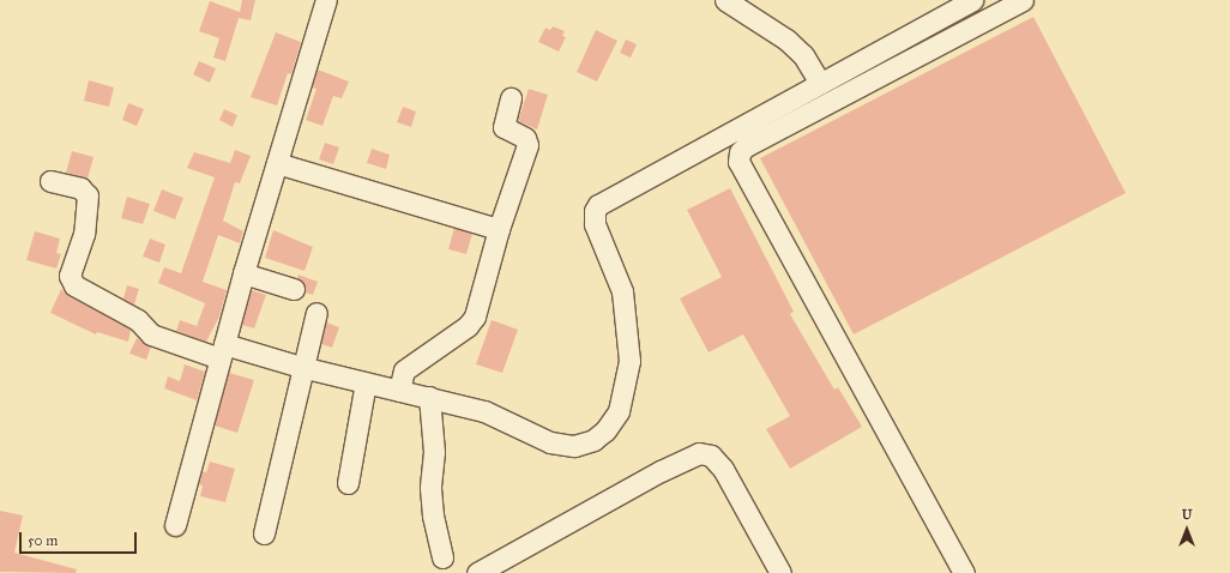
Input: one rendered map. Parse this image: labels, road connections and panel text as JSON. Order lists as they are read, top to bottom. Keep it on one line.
{"scale_bar":"50 m","north":"top"}
